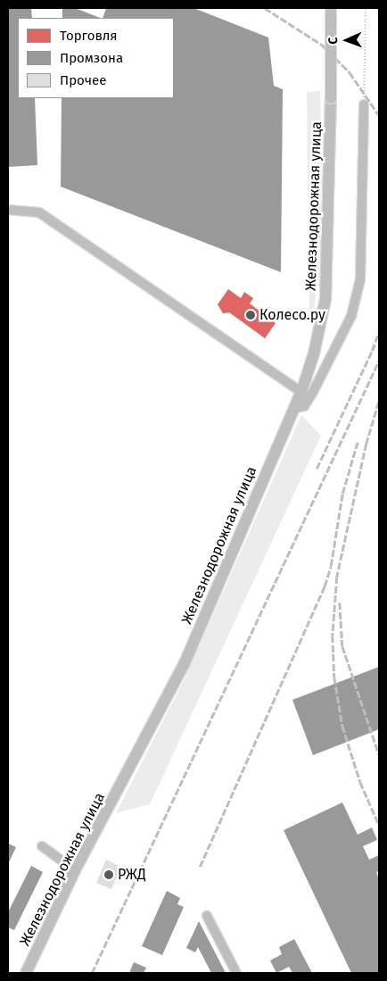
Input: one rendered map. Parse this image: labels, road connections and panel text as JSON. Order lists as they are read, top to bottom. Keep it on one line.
{"streets":{"main road":["Железнодорожная улица"]},"places":["Колесо.ру","РЖД"],"legend":["Торговля","Промзона","Прочее"],"north":"left"}
